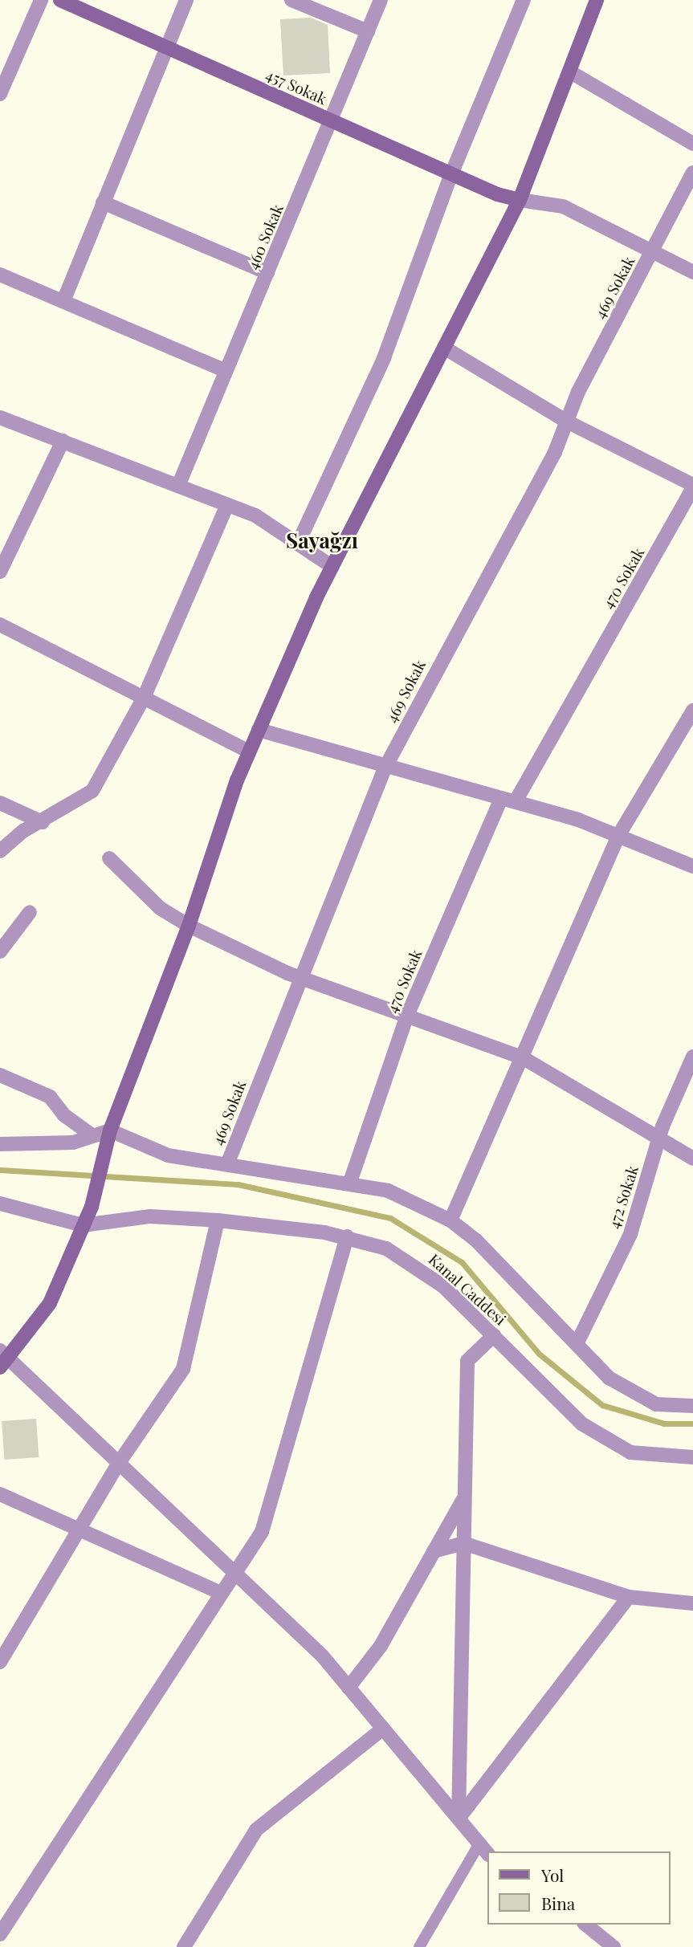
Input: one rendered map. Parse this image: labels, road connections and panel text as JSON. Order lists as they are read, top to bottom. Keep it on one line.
{"streets":{"main road":["457 Sokak"],"street":["460 Sokak","469 Sokak","470 Sokak","472 Sokak","Kanal Caddesi"]},"crossings":[["457 Sokak","460 Sokak"]],"districts":["Sayağzı"],"legend":["Yol","Bina"]}
